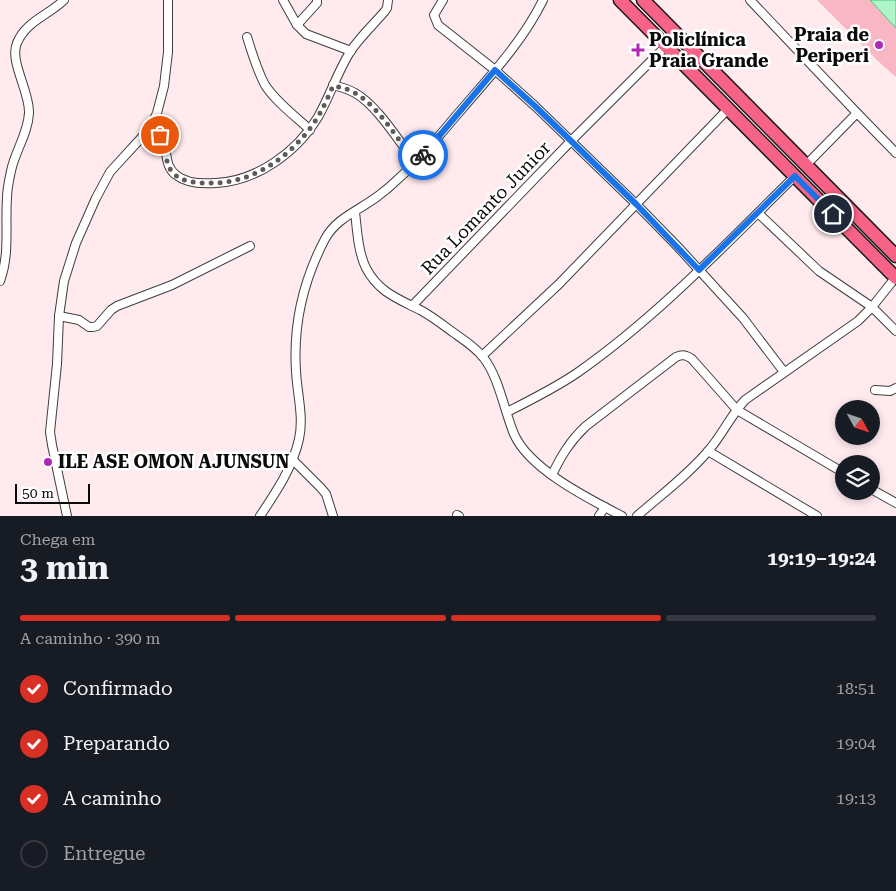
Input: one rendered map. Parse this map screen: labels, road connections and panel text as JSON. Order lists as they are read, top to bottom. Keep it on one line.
{"streets":{"street":["Rua Lomanto Junior"]},"places":{"other":["Praia de Periperi","ILE ASE OMON AJUNSUN"],"health":["Policlínica Praia Grande"]},"scale_bar":"50 m","north":"bottom right","page":{"scale":"50 m","heading":["3 min","Chega em","19:19–19:24"],"bar":"A caminho · 390 m","list":[["Confirmado","18:51"],["Preparando","19:04"],["A caminho","19:13"],"Entregue"]}}
